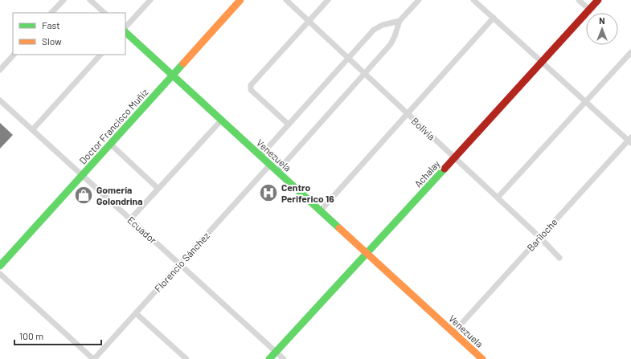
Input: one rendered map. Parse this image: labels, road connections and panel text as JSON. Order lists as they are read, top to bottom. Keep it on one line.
{"streets":{"street":["Doctor Francisco Muñiz","Bolivia","Venezuela","Achalay","Ecuador","Bariloche","Florencio Sánchez"]},"crossings":[["Doctor Francisco Muñiz","Venezuela"],["Doctor Francisco Muñiz","Ecuador"],["Bolivia","Achalay"],["Bolivia","Bariloche"],["Venezuela","Achalay"],["Venezuela","Bariloche"],["Venezuela","Florencio Sánchez"],["Achalay","Ecuador"],["Ecuador","Florencio Sánchez"]],"places":{"hospital":["Centro Periferico 16"],"shop":["Gomería Golondrina"]},"legend":["Fast","Slow"],"scale_bar":"100 m","north":"top"}
